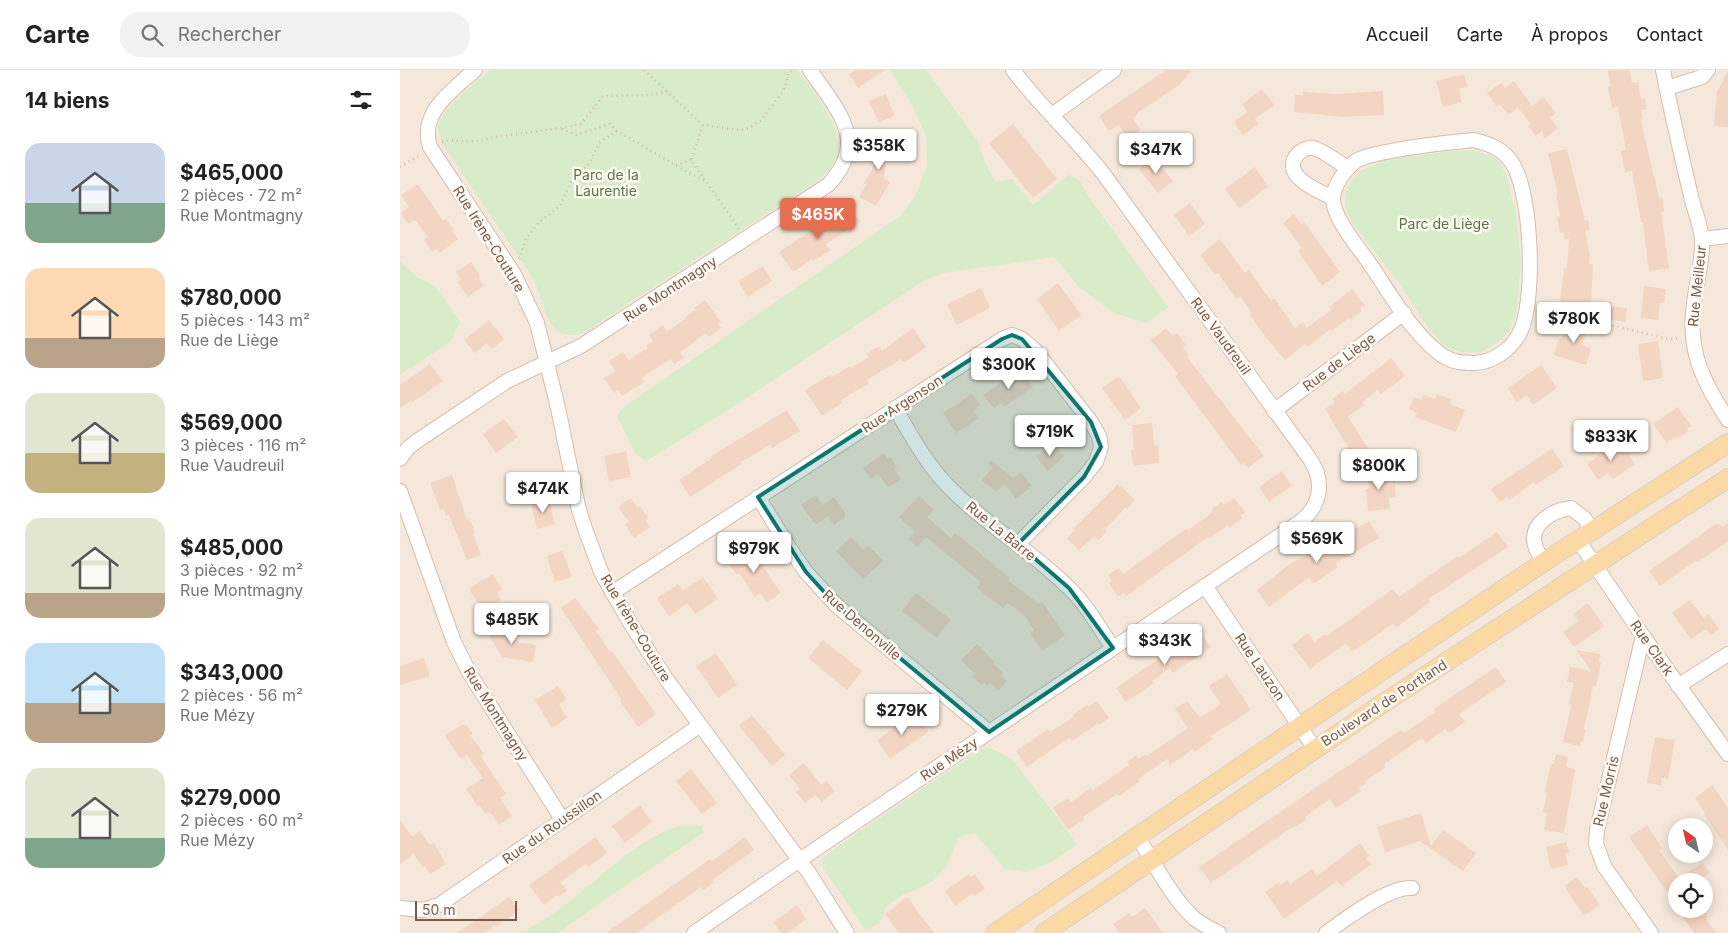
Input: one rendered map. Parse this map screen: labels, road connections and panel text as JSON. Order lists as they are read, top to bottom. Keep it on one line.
{"streets":{"main road":["Boulevard de Portland"],"street":["Rue Irène-Couture","Rue Meilleur","Rue Montmagny","Rue Vaudreuil","Rue de Liège","Rue Argenson","Rue La Barre","Rue Denonville","Rue Clark","Rue Lauzon","Rue Mézy","Rue Morris","Rue du Roussillon"]},"crossings":[["Rue Irène-Couture","Rue Montmagny"],["Rue Irène-Couture","Rue Argenson"],["Rue Irène-Couture","Rue Mézy"],["Rue Irène-Couture","Rue du Roussillon"],["Rue Montmagny","Rue du Roussillon"],["Rue Vaudreuil","Rue de Liège"],["Rue Vaudreuil","Rue Lauzon"],["Rue Vaudreuil","Rue Mézy"],["Rue Argenson","Rue La Barre"],["Rue Argenson","Rue Denonville"],["Rue La Barre","Rue Mézy"],["Rue Denonville","Rue Mézy"],["Rue Clark","Boulevard de Portland"],["Rue Clark","Rue Morris"],["Rue Lauzon","Boulevard de Portland"],["Rue Lauzon","Rue Mézy"]],"parks":["Parc de la Laurentie","Parc de Liège"],"scale_bar":"50 m","north":"top left","page":{"header":"Carte","search":"Rechercher","nav":["Accueil","Carte","À propos","Contact"],"heading":"14 biens","price":["$358K","$347K","$465K","$780K","$300K","$719K","$833K","$800K","$474K","$569K","$979K","$485K","$343K","$279K"],"list":[{"name":"$465,000","note":"2 pièces · 72 m² · Rue Montmagny"},{"name":"$780,000","note":"5 pièces · 143 m² · Rue de Liège"},{"name":"$569,000","note":"3 pièces · 116 m² · Rue Vaudreuil"},{"name":"$485,000","note":"3 pièces · 92 m² · Rue Montmagny"},{"name":"$343,000","note":"2 pièces · 56 m² · Rue Mézy"},{"name":"$279,000","note":"2 pièces · 60 m² · Rue Mézy"}],"scale":"50 m"}}
